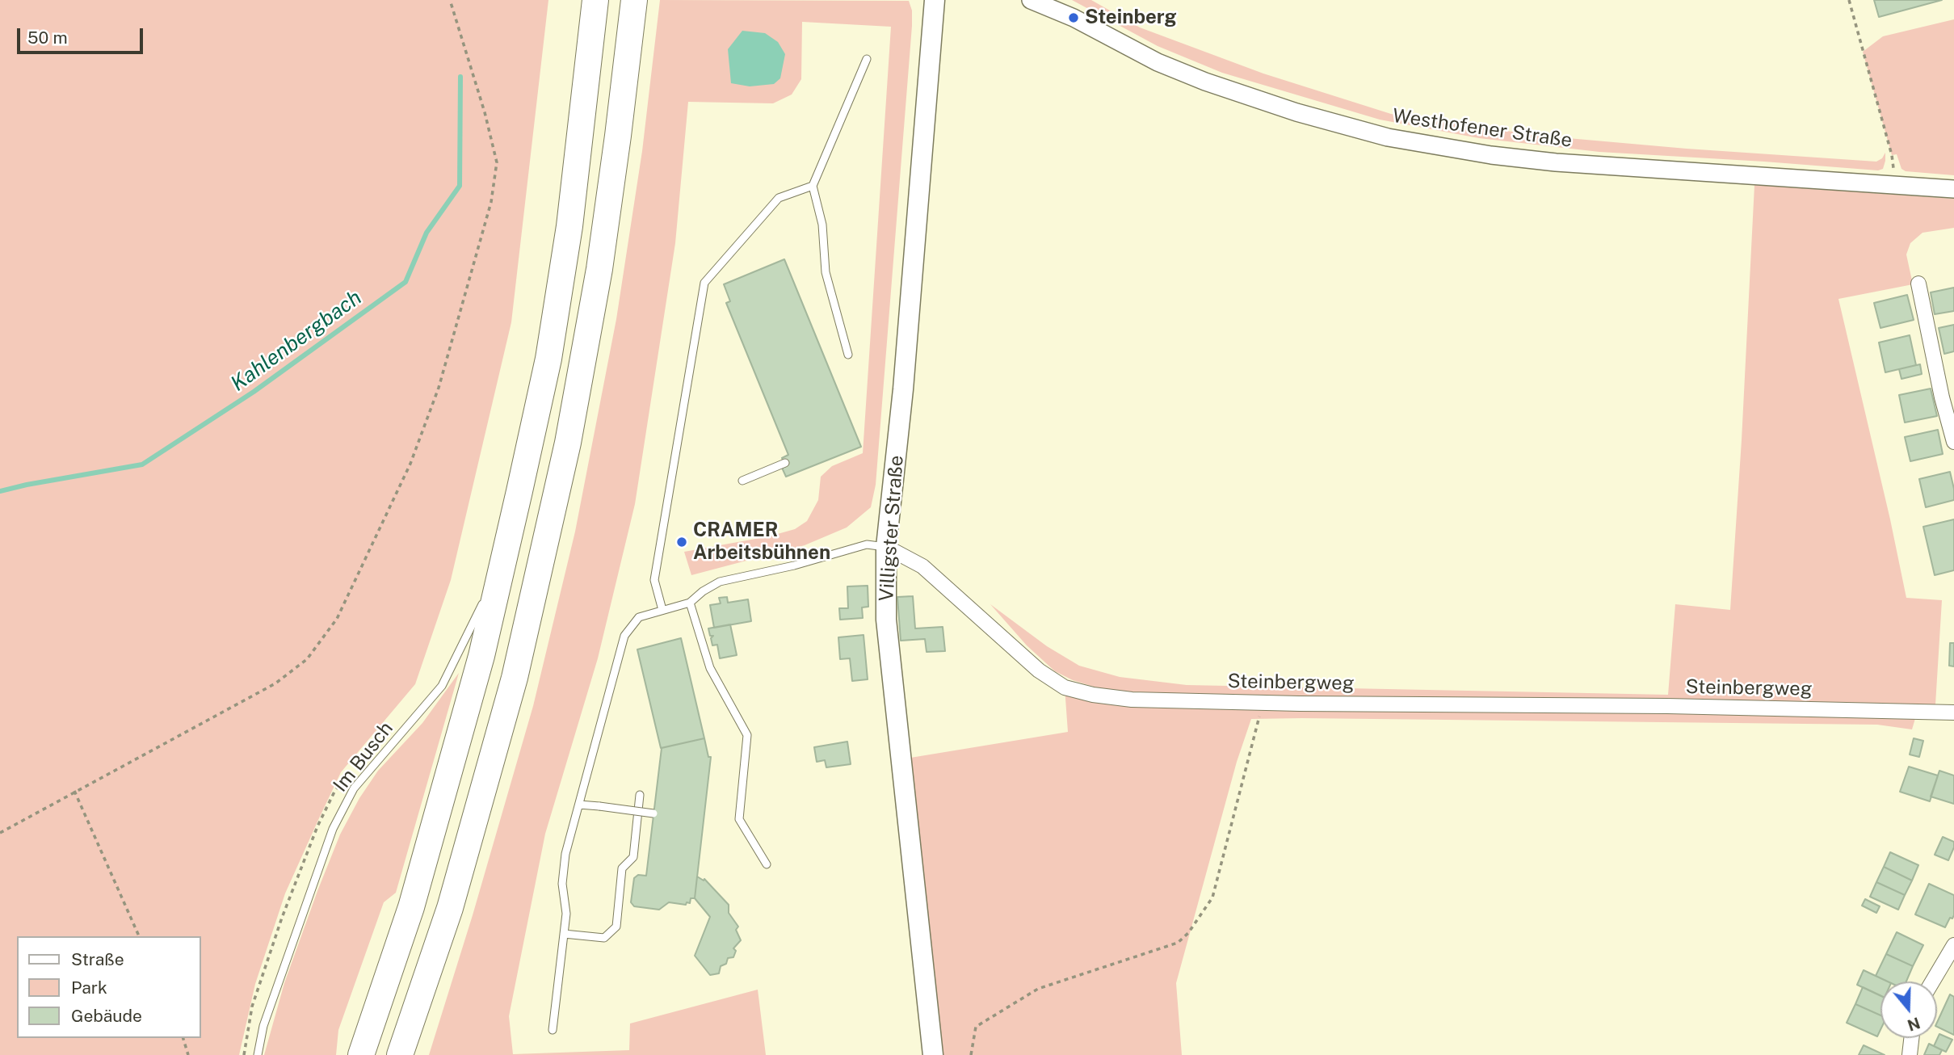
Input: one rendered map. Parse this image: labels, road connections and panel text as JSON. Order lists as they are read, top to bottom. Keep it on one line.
{"streets":{"main road":["Villigster Straße"],"street":["Westhofener Straße","Steinbergweg"],"lane":["Im Busch"]},"crossings":[["Villigster Straße","Steinbergweg"]],"water":["Kahlenbergbach"],"places":["Steinberg","CRAMER Arbeitsbühnen"],"legend":["Straße","Park","Gebäude"],"scale_bar":"50 m","north":"bottom"}
